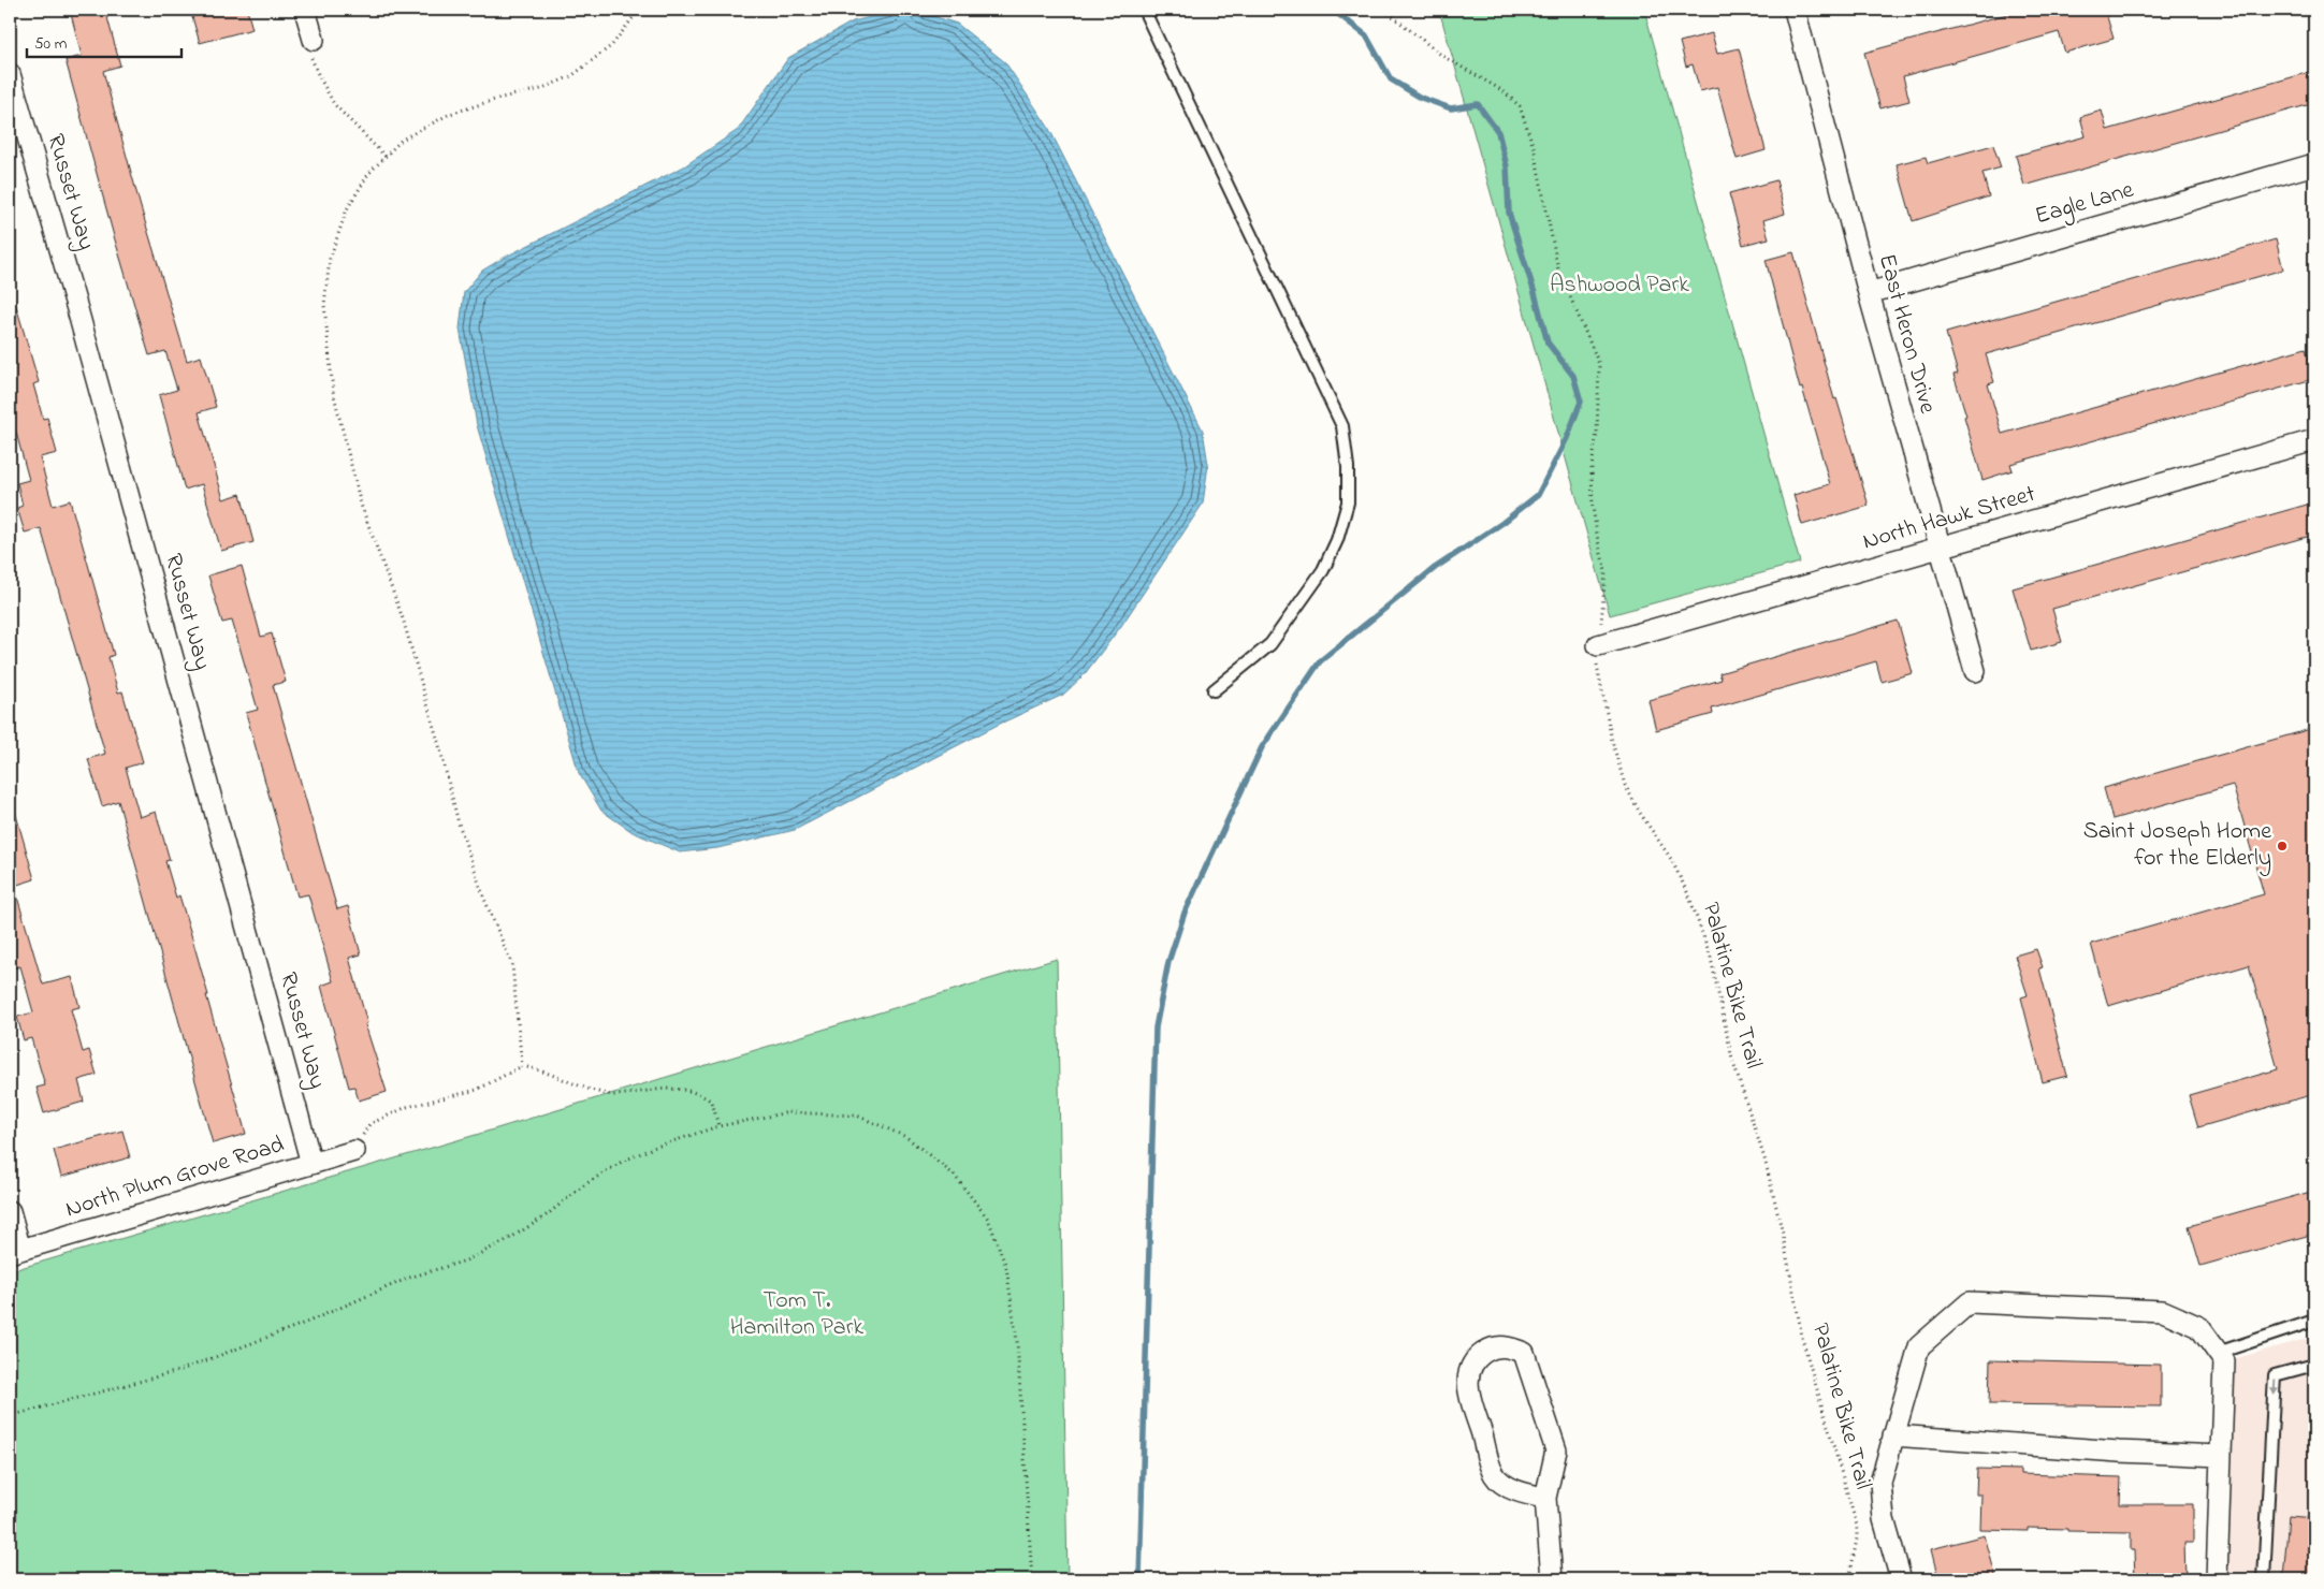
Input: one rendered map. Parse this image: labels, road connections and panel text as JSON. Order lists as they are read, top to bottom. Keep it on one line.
{"streets":{"street":["Russet Way","Eagle Lane","East Heron Drive","North Hawk Street","North Plum Grove Road"],"path":["Palatine Bike Trail"]},"crossings":[["Russet Way","North Plum Grove Road"],["Eagle Lane","East Heron Drive"],["East Heron Drive","North Hawk Street"],["North Hawk Street","Palatine Bike Trail"]],"parks":["Ashwood Park","Tom T. Hamilton Park"],"places":["Saint Joseph Home for the Elderly"],"scale_bar":"50 m"}
